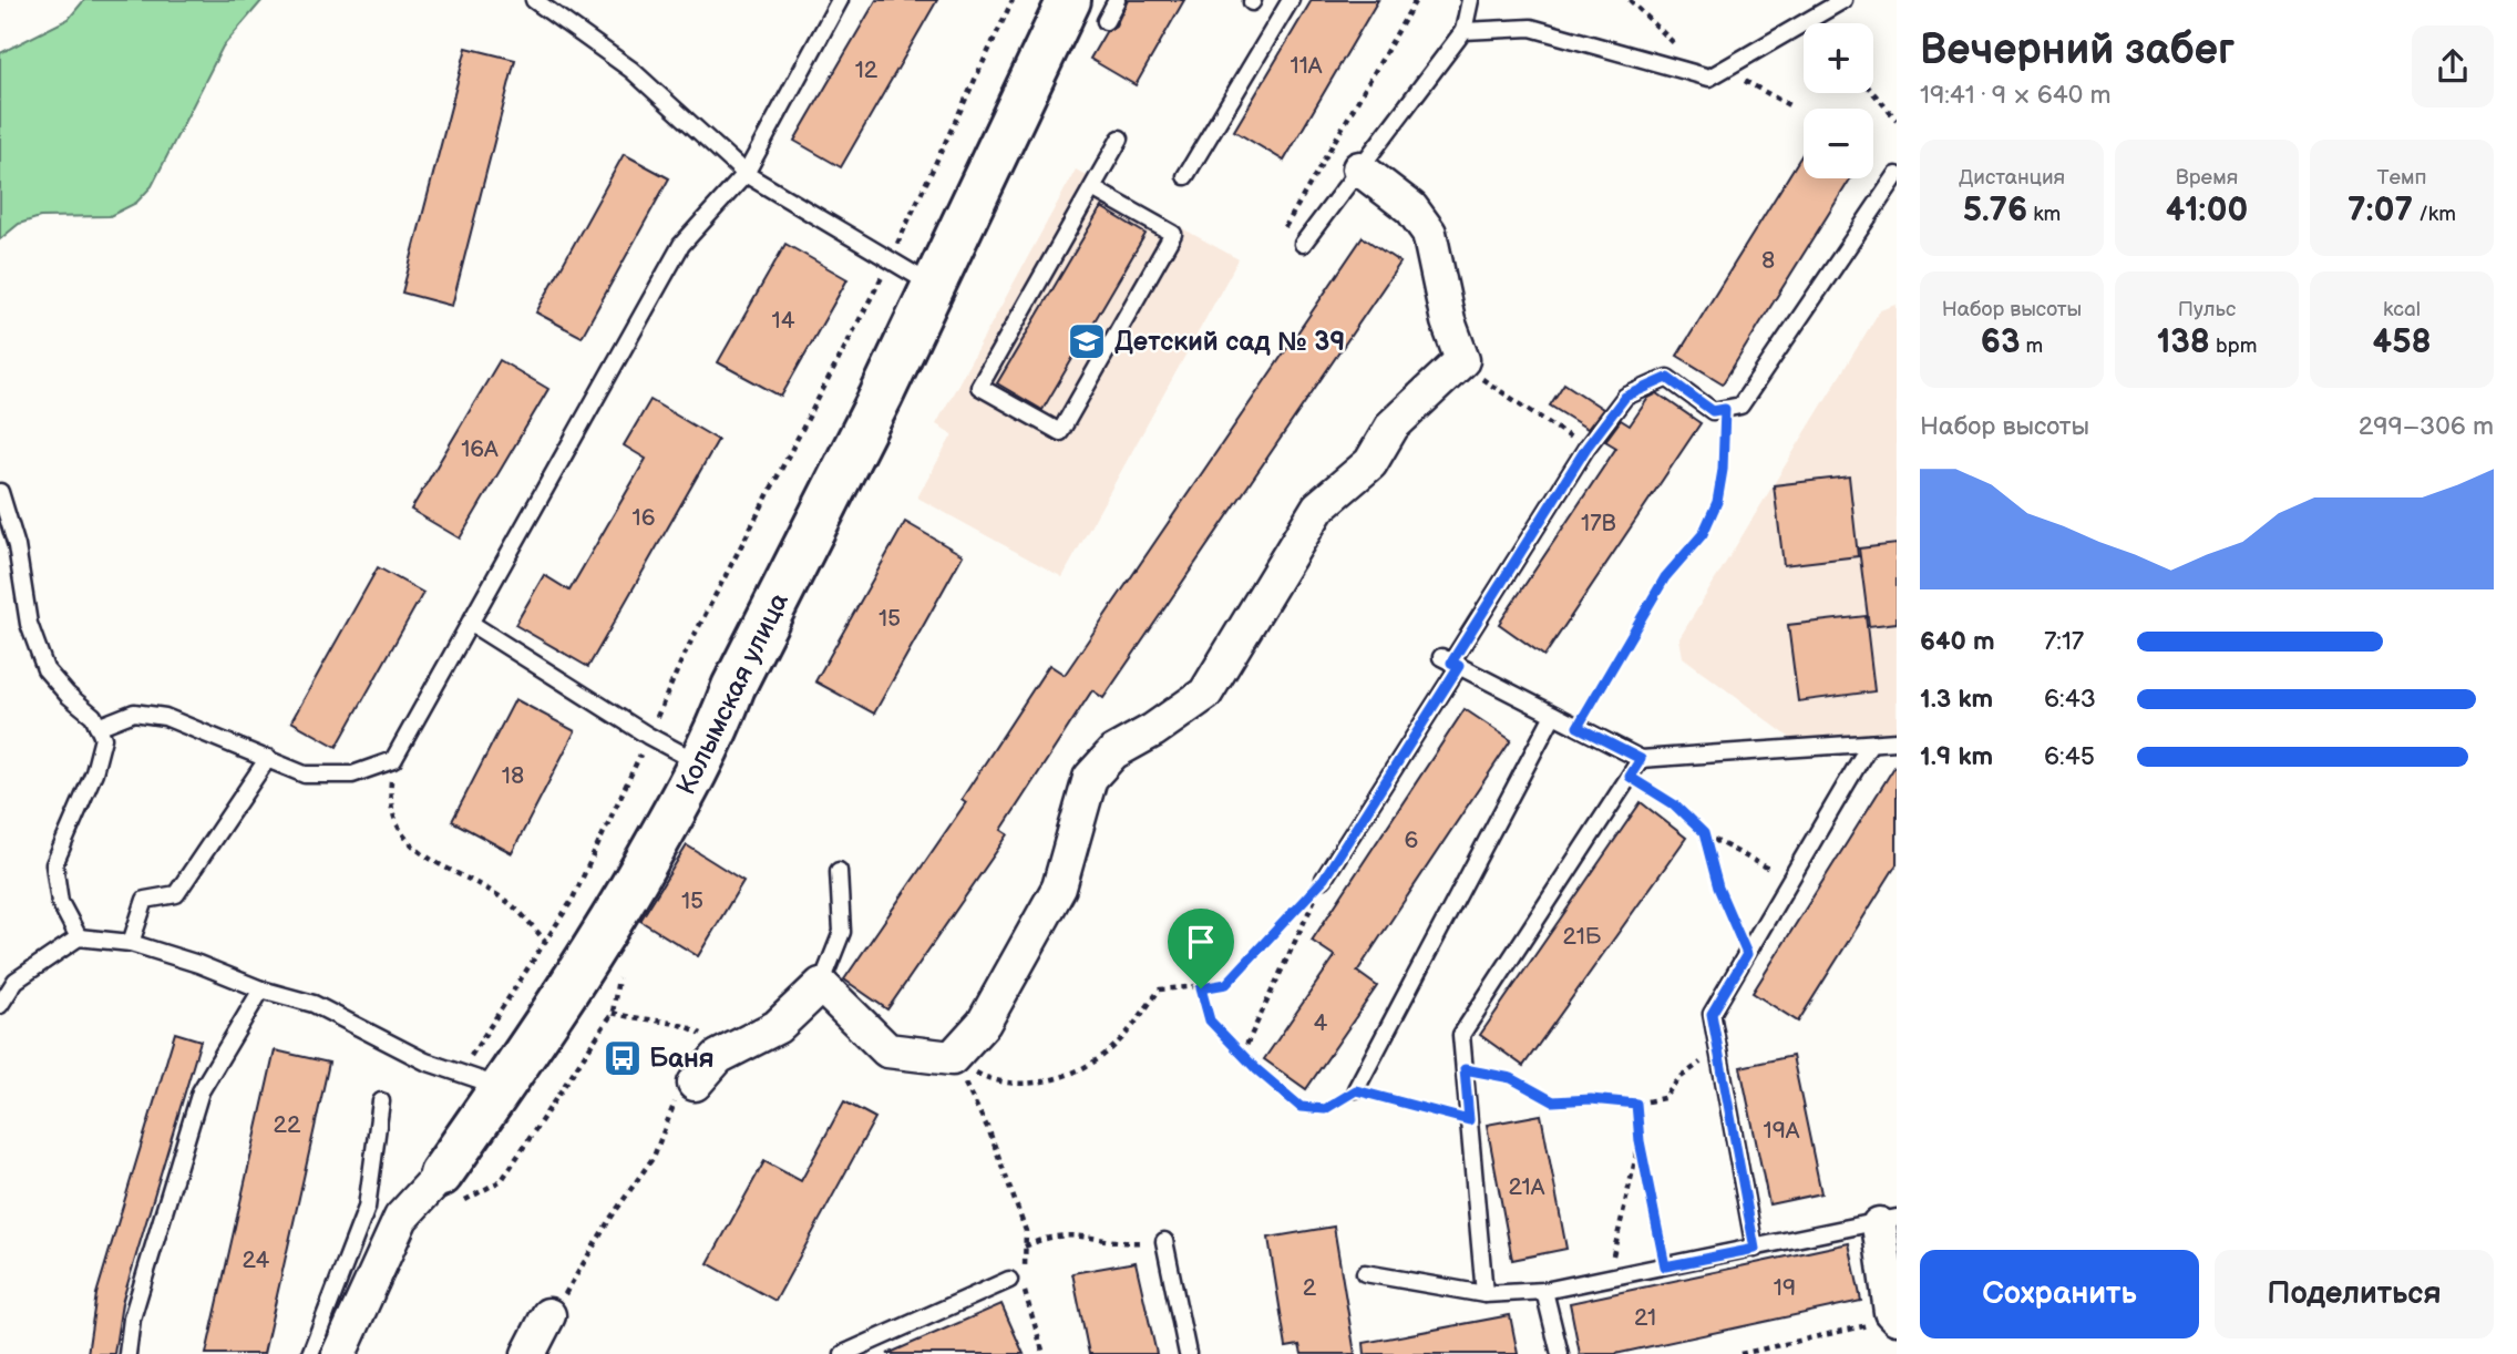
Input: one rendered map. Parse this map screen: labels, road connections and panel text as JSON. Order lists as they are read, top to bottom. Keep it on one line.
{"streets":{"street":["Колымская улица"]},"places":{"school or university":["Детский сад № 39"],"bus stop":["Баня"]},"house_numbers":["11А","12","8","14","16А","16","17В","15","18","6","15","21Б","4","22","19А","21А","24","2","19","21"],"page":{"heading":["Вечерний забег","19:41 · 9 × 640 m"],"map_buttons":["+","−"],"stats":[["Дистанция","5.76 km"],["Время","41:00"],["Темп","7:07 /km"],["Набор высоты","63 m"],["Пульс","138 bpm"],["kcal","458"]],"chart":["Набор высоты","299–306 m"],"list":[{"name":"640 m","note":"7:17"},{"name":"1.3 km","note":"6:43"},{"name":"1.9 km","note":"6:45"}],"buttons":["Сохранить","Поделиться"]}}
